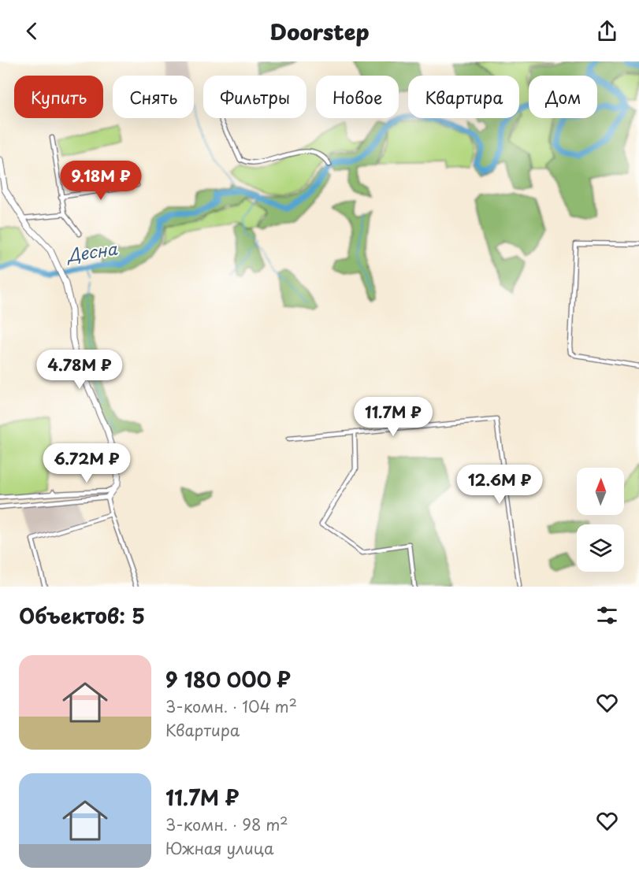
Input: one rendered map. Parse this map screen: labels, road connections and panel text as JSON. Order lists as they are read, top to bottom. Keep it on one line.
{"water":["Десна"],"north":"top","page":{"header":"Doorstep","chip":["Купить","Снять","Фильтры","Новое","Квартира","Дом"],"price":["9.18M ₽","4.78M ₽","11.7M ₽","6.72M ₽","12.6M ₽"],"heading":"Объектов: 5","list":[{"name":"9 180 000 ₽","note":"3-комн. · 104 m² · Квартира"},{"name":"11.7M ₽","note":"3-комн. · 98 m² · Южная улица"}]}}
